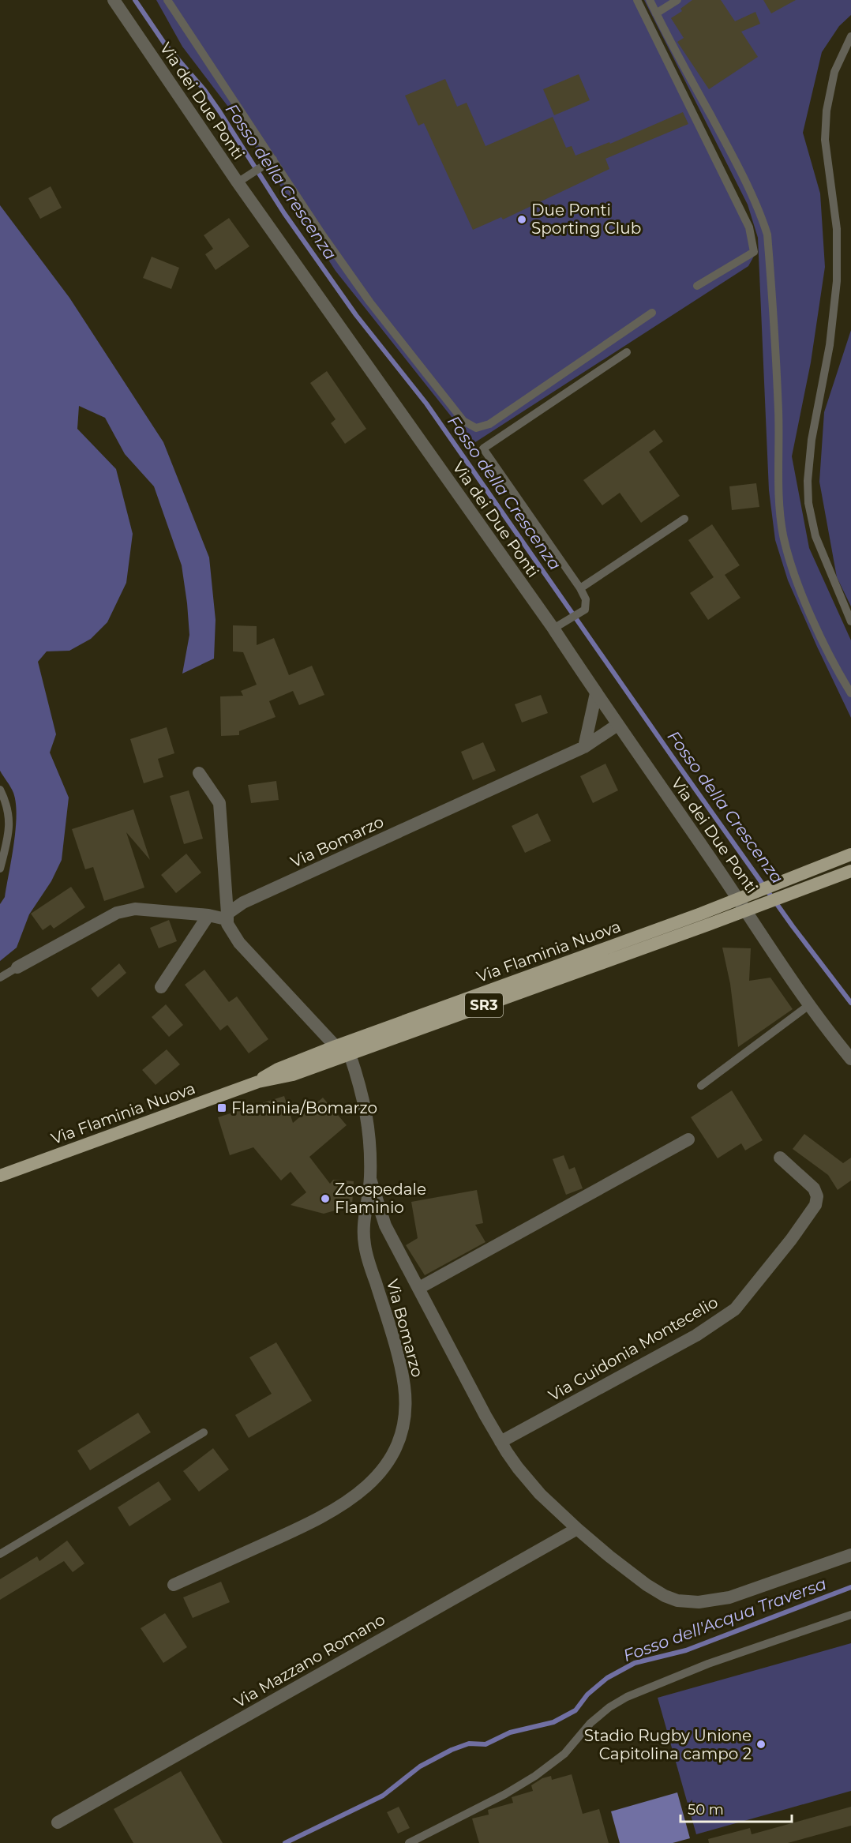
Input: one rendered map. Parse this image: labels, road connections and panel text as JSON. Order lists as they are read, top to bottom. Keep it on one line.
{"streets":{"main road":["Via Flaminia Nuova","SR3"],"street":["Via dei Due Ponti","Via Bomarzo","Via Guidonia Montecelio","Via Mazzano Romano"]},"crossings":[["Via dei Due Ponti","Via Bomarzo"],["Via Bomarzo","Via Flaminia Nuova"],["Via Bomarzo","Via Guidonia Montecelio"],["Via Bomarzo","Via Mazzano Romano"]],"water":["Fosso della Crescenza","Fosso dell'Acqua Traversa"],"places":{"other":["Due Ponti Sporting Club","Zoospedale Flaminio","Stadio Rugby Unione Capitolina campo 2"],"transit":["Flaminia/Bomarzo"]},"scale_bar":"50 m"}
